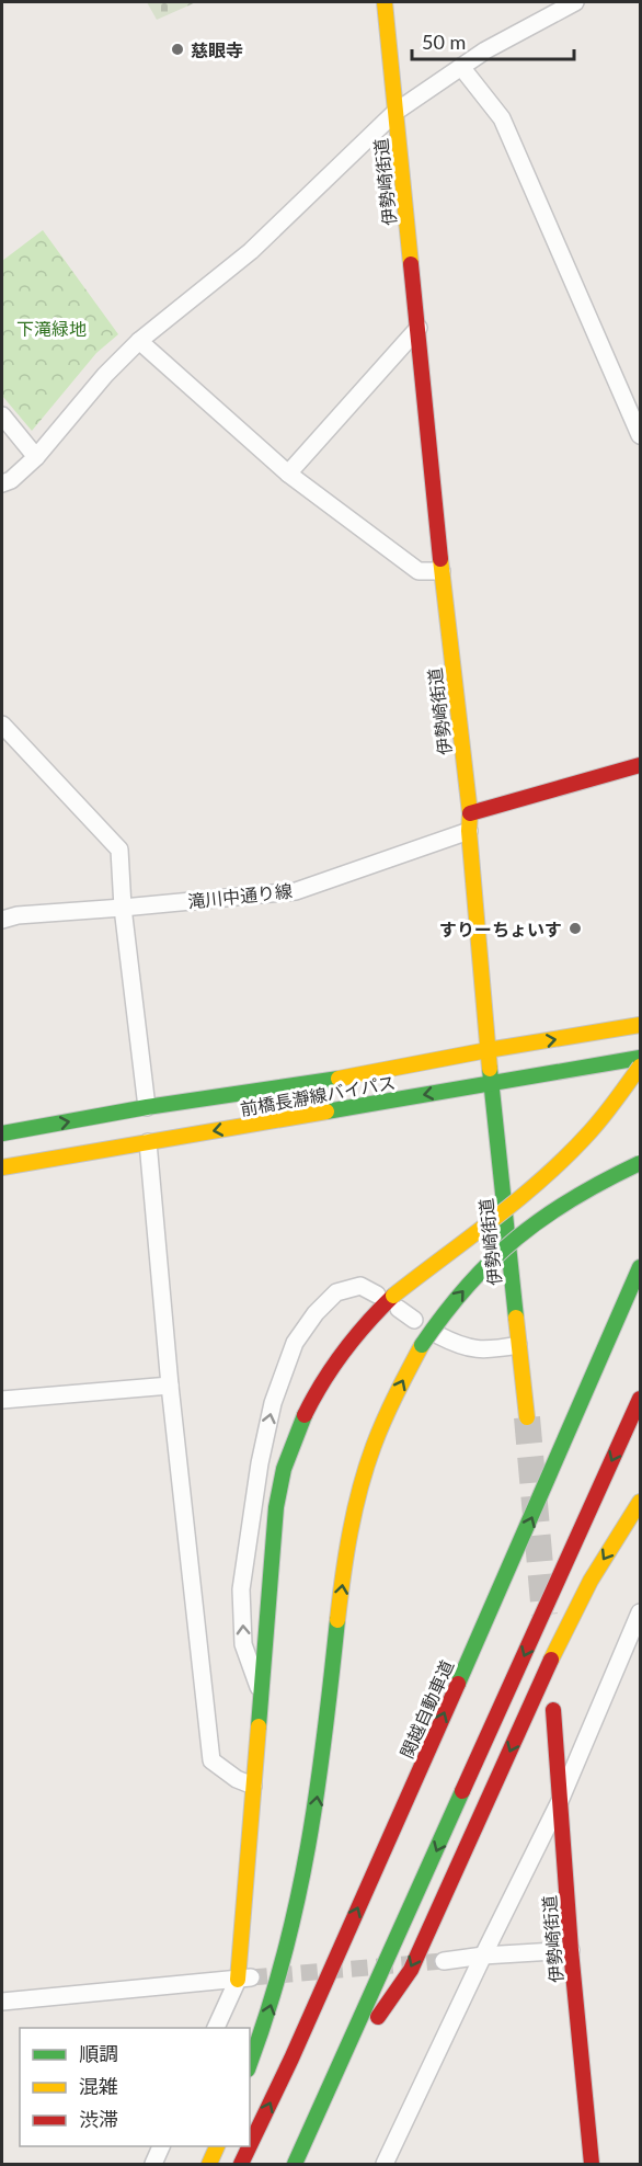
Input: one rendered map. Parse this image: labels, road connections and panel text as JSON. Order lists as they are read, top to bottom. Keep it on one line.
{"streets":{"main road":["伊勢崎街道","滝川中通り線","前橋長瀞線バイパス","関越自動車道"]},"crossings":[["伊勢崎街道","滝川中通り線"],["伊勢崎街道","前橋長瀞線バイパス"]],"parks":["下滝緑地"],"places":["慈眼寺","すりーちょいす"],"legend":["順調","混雑","渋滞"],"scale_bar":"50 m"}
